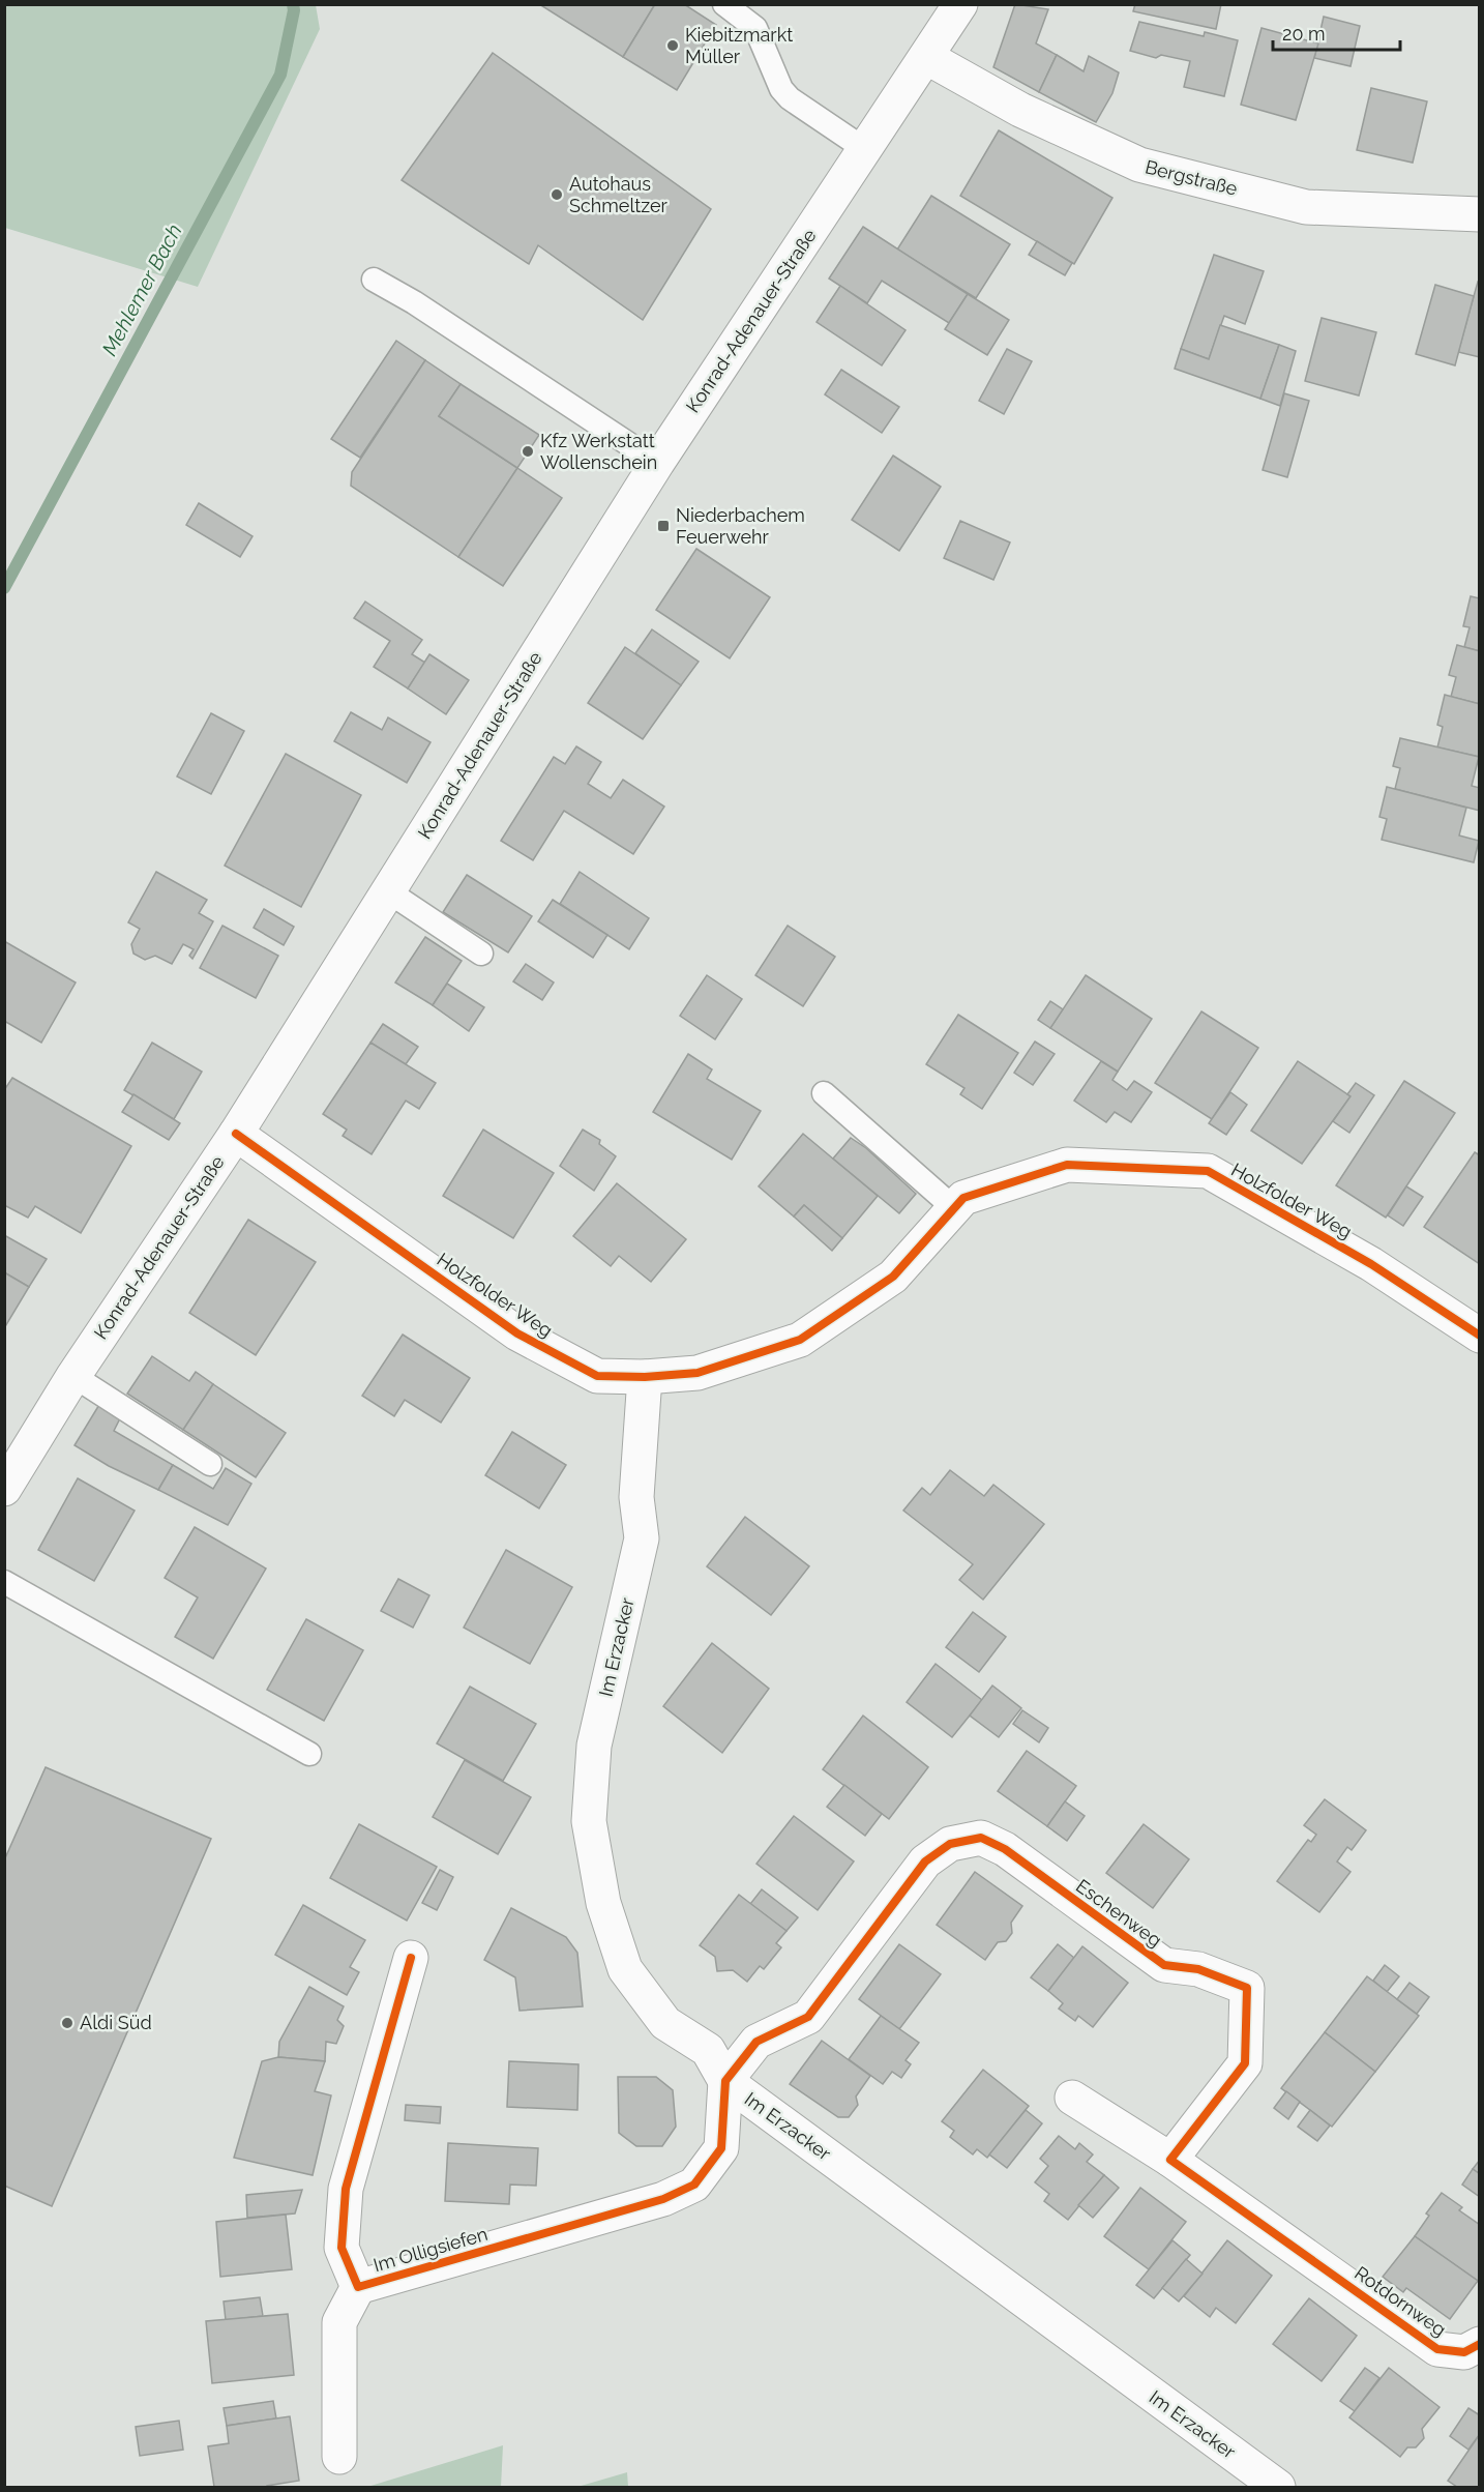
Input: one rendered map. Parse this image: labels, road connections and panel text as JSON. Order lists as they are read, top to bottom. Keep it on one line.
{"streets":{"street":["Bergstraße","Konrad-Adenauer-Straße","Holzfolder Weg","Im Erzacker","Eschenweg","Im Olligsiefen","Rotdornweg"]},"crossings":[["Bergstraße","Konrad-Adenauer-Straße"],["Konrad-Adenauer-Straße","Holzfolder Weg"],["Holzfolder Weg","Im Erzacker"],["Im Erzacker","Eschenweg"],["Im Erzacker","Im Olligsiefen"],["Eschenweg","Im Olligsiefen"],["Eschenweg","Rotdornweg"]],"water":["Mehlemer Bach"],"places":{"other":["Kiebitzmarkt Müller","Autohaus Schmeltzer","Kfz Werkstatt Wollenschein","Aldi Süd"],"transit":["Niederbachem Feuerwehr"]},"scale_bar":"20 m"}
